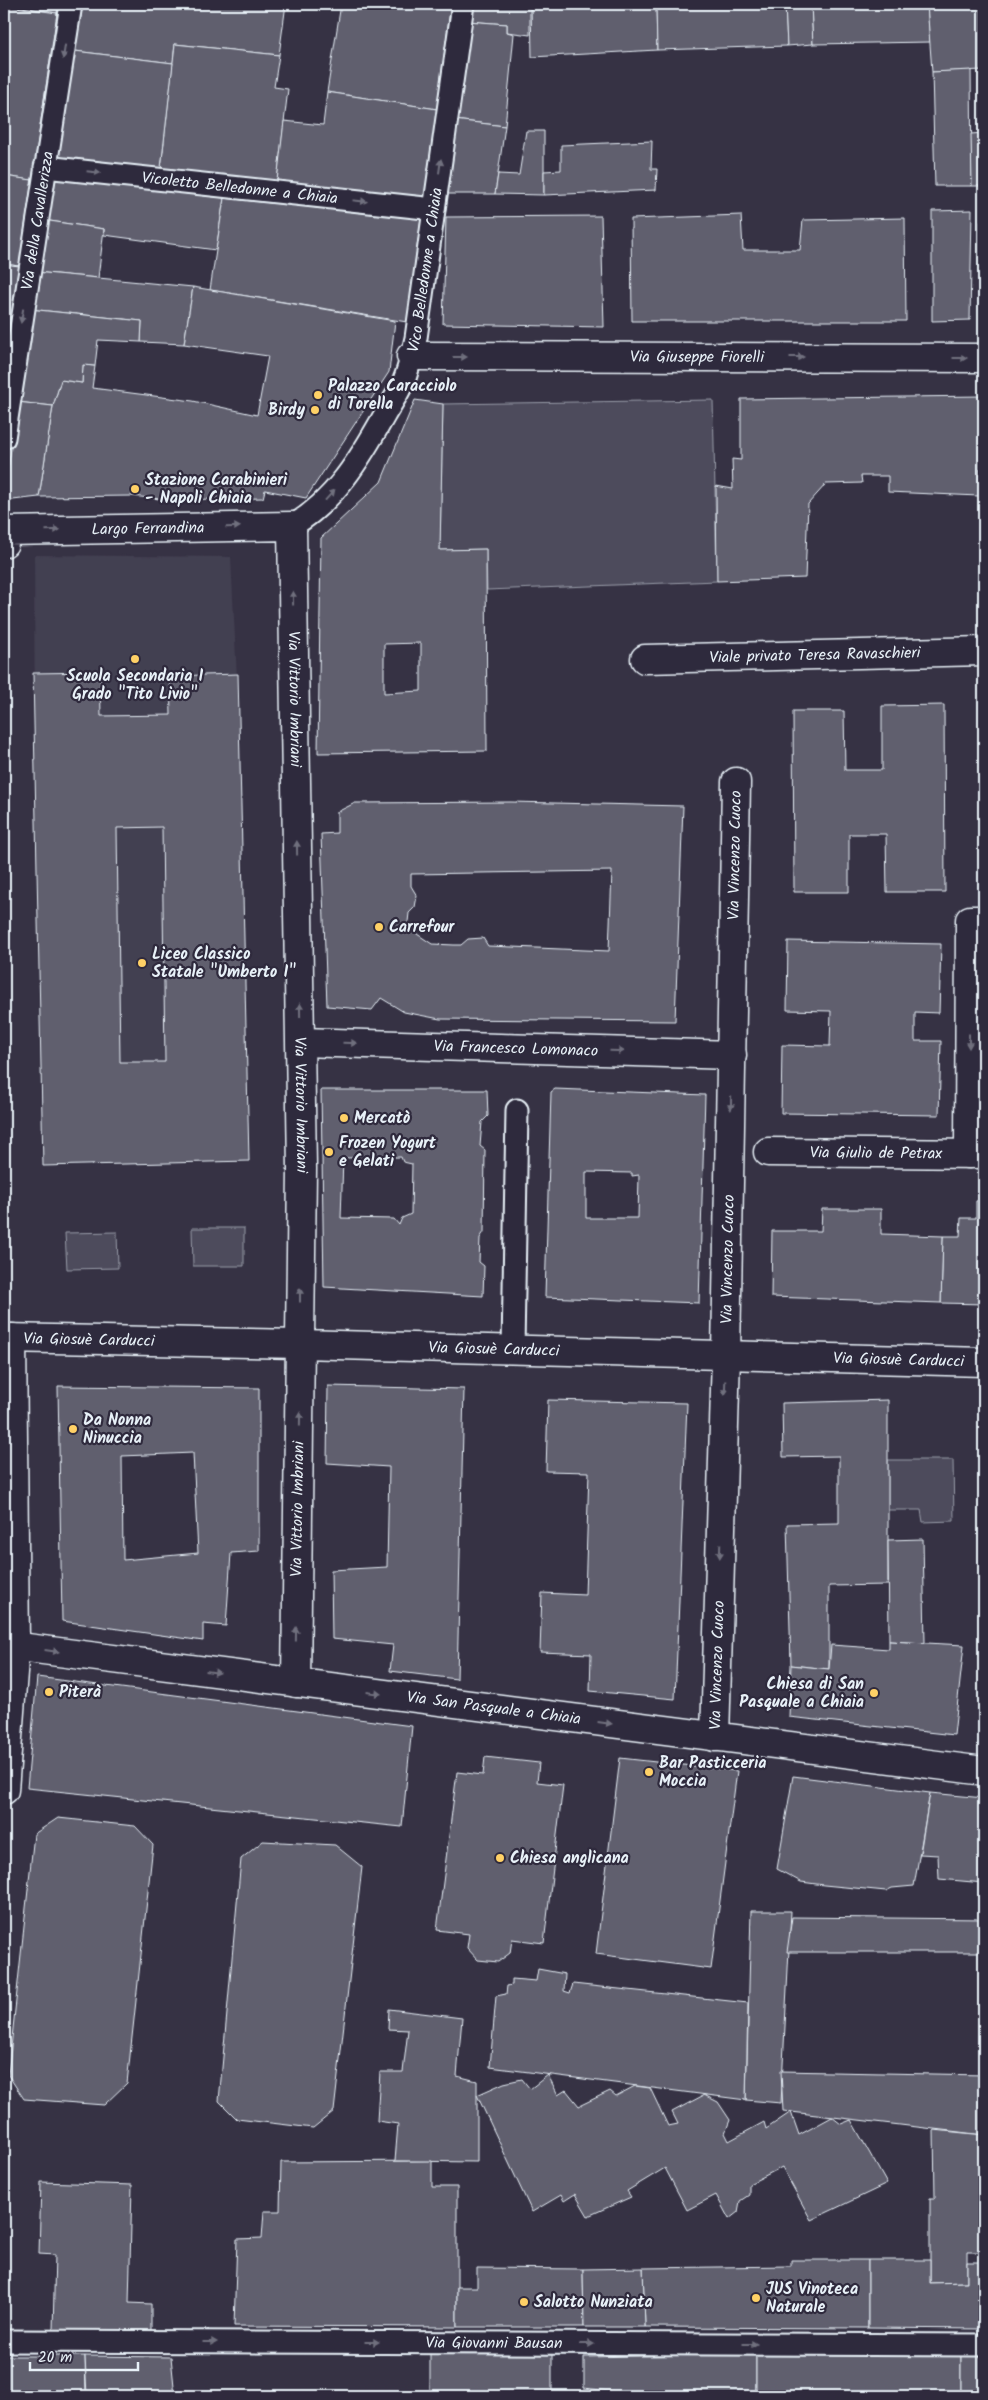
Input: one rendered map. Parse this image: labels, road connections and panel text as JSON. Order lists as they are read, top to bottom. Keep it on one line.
{"streets":{"street":["Via Giuseppe Fiorelli","Largo Ferrandina","Viale privato Teresa Ravaschieri","Via Vittorio Imbriani","Via Vincenzo Cuoco","Via Francesco Lomonaco","Via Giulio de Petrax","Via Giosuè Carducci","Via San Pasquale a Chiaia"],"lane":["Vicoletto Belledonne a Chiaia","Via della Cavallerizza","Vico Belledonne a Chiaia","Via Giovanni Bausan"]},"crossings":[["Vicoletto Belledonne a Chiaia","Via della Cavallerizza"],["Vicoletto Belledonne a Chiaia","Vico Belledonne a Chiaia"],["Vico Belledonne a Chiaia","Via Giuseppe Fiorelli"],["Vico Belledonne a Chiaia","Largo Ferrandina"],["Vico Belledonne a Chiaia","Via Vittorio Imbriani"],["Largo Ferrandina","Via Vittorio Imbriani"],["Via Vittorio Imbriani","Via Francesco Lomonaco"],["Via Vittorio Imbriani","Via Giosuè Carducci"],["Via Vittorio Imbriani","Via San Pasquale a Chiaia"],["Via Vincenzo Cuoco","Via Francesco Lomonaco"],["Via Vincenzo Cuoco","Via Giosuè Carducci"],["Via Vincenzo Cuoco","Via San Pasquale a Chiaia"]],"one_way":["Vicoletto Belledonne a Chiaia","Via della Cavallerizza","Vico Belledonne a Chiaia","Via Giuseppe Fiorelli","Largo Ferrandina","Via Vittorio Imbriani","Via Vincenzo Cuoco","Via Francesco Lomonaco","Via San Pasquale a Chiaia","Via Giovanni Bausan"],"places":["Palazzo Caracciolo di Torella","Birdy","Stazione Carabinieri - Napoli Chiaia","Scuola Secondaria I Grado \"Tito Livio\"","Carrefour","Liceo Classico Statale \"Umberto I\"","Mercatò","Frozen Yogurt e Gelati","Da Nonna Ninuccia","Piterà","Chiesa di San Pasquale a Chiaia","Bar Pasticceria Moccia","Chiesa anglicana","JUS Vinoteca Naturale","Salotto Nunziata"],"scale_bar":"20 m"}
